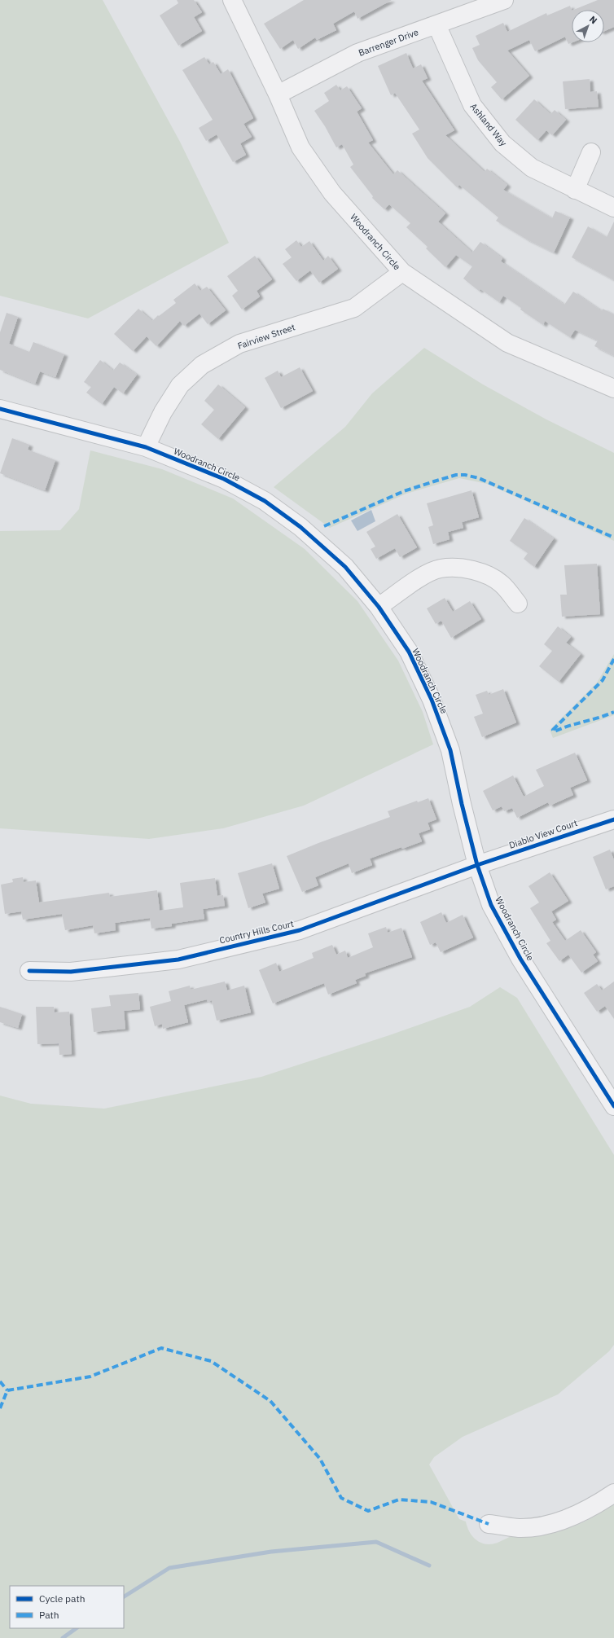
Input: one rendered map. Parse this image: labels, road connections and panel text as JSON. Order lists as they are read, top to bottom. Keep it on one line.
{"streets":{"street":["Barrenger Drive","Ashland Way","Woodranch Circle","Fairview Street","Diablo View Court","Country Hills Court"]},"crossings":[["Barrenger Drive","Ashland Way"],["Barrenger Drive","Woodranch Circle"],["Woodranch Circle","Fairview Street"],["Woodranch Circle","Diablo View Court"],["Woodranch Circle","Country Hills Court"],["Diablo View Court","Country Hills Court"]],"legend":["Cycle path","Path"],"north":"top right"}
